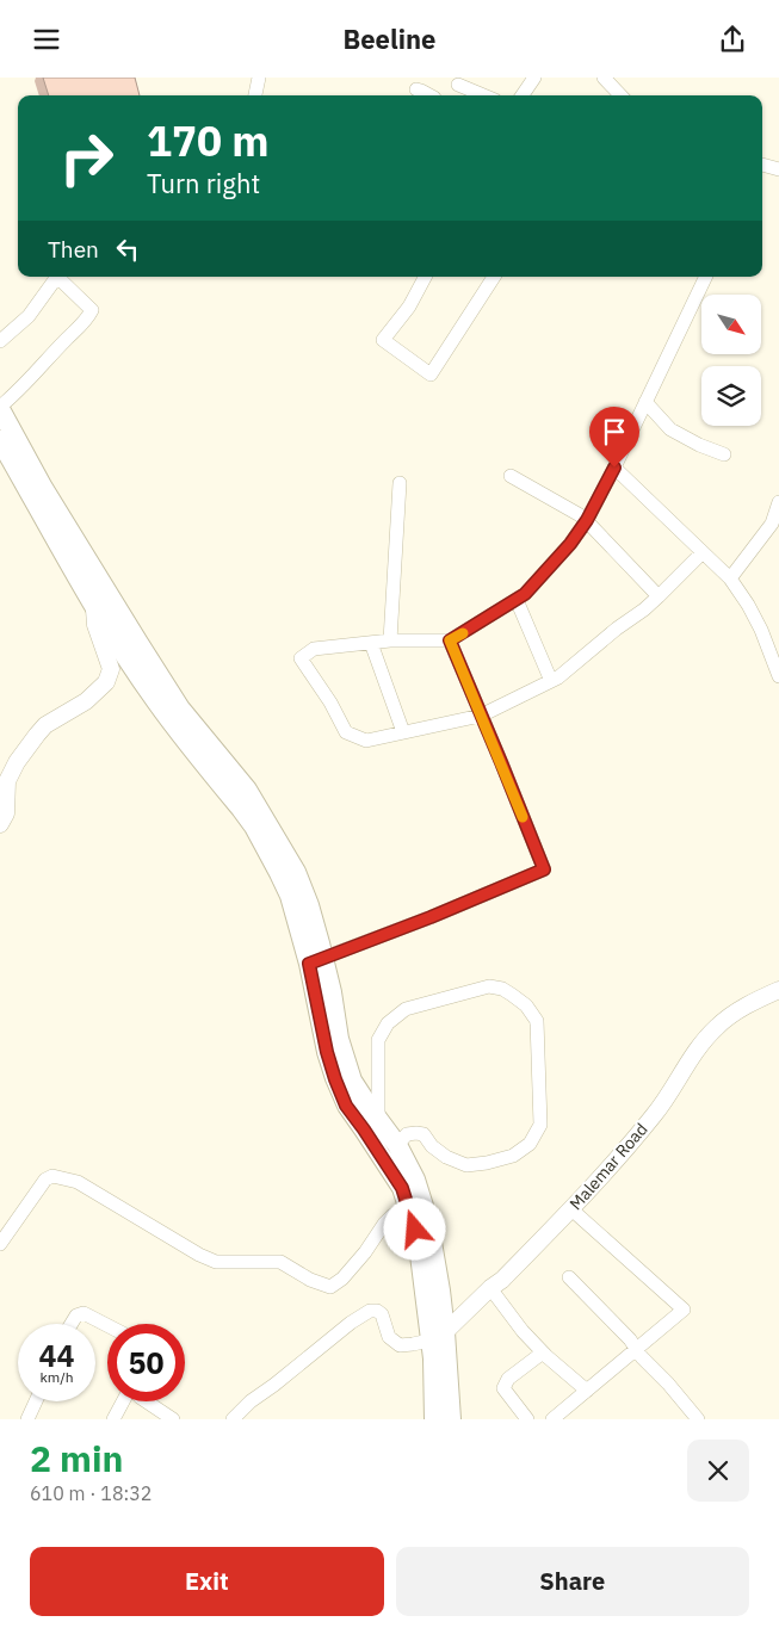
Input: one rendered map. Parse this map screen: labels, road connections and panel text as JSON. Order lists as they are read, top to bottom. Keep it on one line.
{"streets":{"street":["Malemar Road"]},"north":"bottom right","page":{"header":"Beeline","turn":["170 m","Turn right"],"then":"Then","speed":"44 km/h","limit":"50","heading":["2 min","610 m · 18:32"],"buttons":["Exit","Share"]}}
